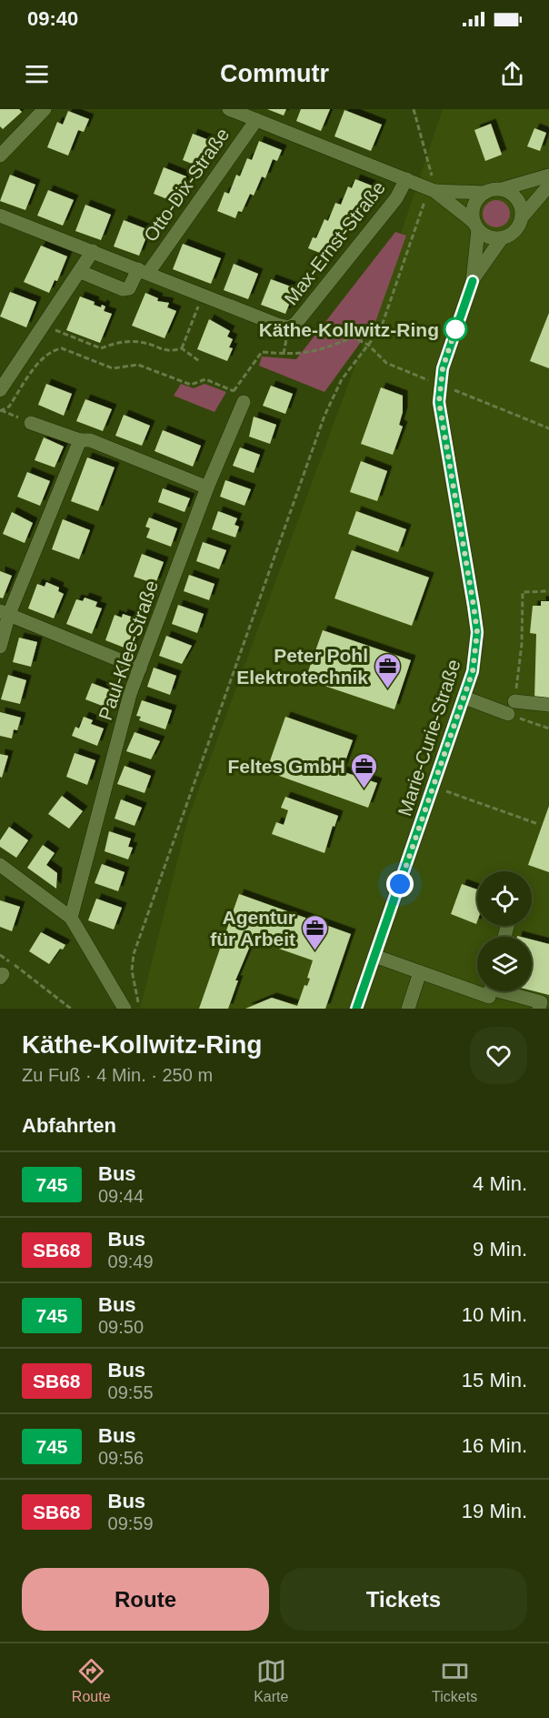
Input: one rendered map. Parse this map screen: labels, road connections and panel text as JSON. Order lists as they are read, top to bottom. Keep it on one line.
{"streets":{"street":["Otto-Dix-Straße","Max-Ernst-Straße","Paul-Klee-Straße","Marie-Curie-Straße"]},"crossings":[["Otto-Dix-Straße","Max-Ernst-Straße"]],"places":{"other":["Käthe-Kollwitz-Ring"],"office":["Peter Pohl Elektrotechnik","Feltes GmbH","Agentur für Arbeit"]},"lines":["bus line 745"],"page":{"status":"09:40","header":"Commutr","heading":[["Käthe-Kollwitz-Ring","Zu Fuß · 4 Min. · 250 m"],"Abfahrten"],"list":[{"mark":"745","name":"Bus","note":"09:44","value":"4 Min."},{"mark":"SB68","name":"Bus","note":"09:49","value":"9 Min."},{"mark":"745","name":"Bus","note":"09:50","value":"10 Min."},{"mark":"SB68","name":"Bus","note":"09:55","value":"15 Min."},{"mark":"745","name":"Bus","note":"09:56","value":"16 Min."},{"mark":"SB68","name":"Bus","note":"09:59","value":"19 Min."}],"buttons":["Route","Tickets"],"tabs":["Route","Karte","Tickets"]}}
